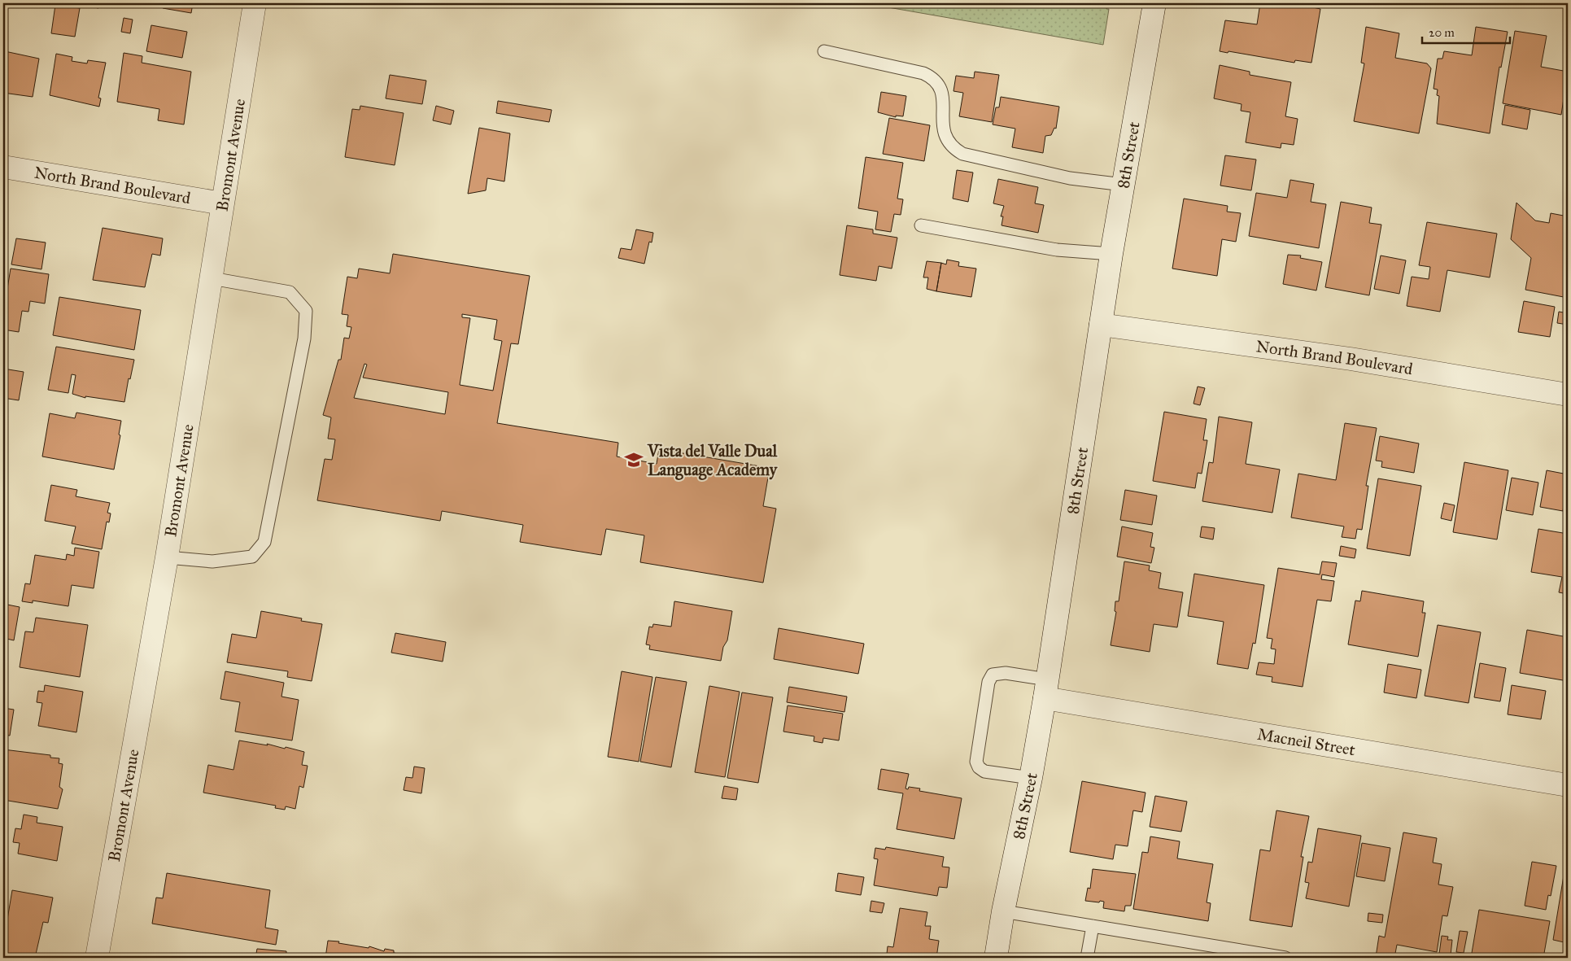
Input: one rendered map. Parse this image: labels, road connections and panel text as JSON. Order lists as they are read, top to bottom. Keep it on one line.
{"streets":{"street":["Bromont Avenue","8th Street","North Brand Boulevard","Macneil Street"]},"crossings":[["Bromont Avenue","North Brand Boulevard"],["8th Street","North Brand Boulevard"],["8th Street","Macneil Street"]],"places":{"school or university":["Vista del Valle Dual Language Academy"]},"scale_bar":"20 m"}
